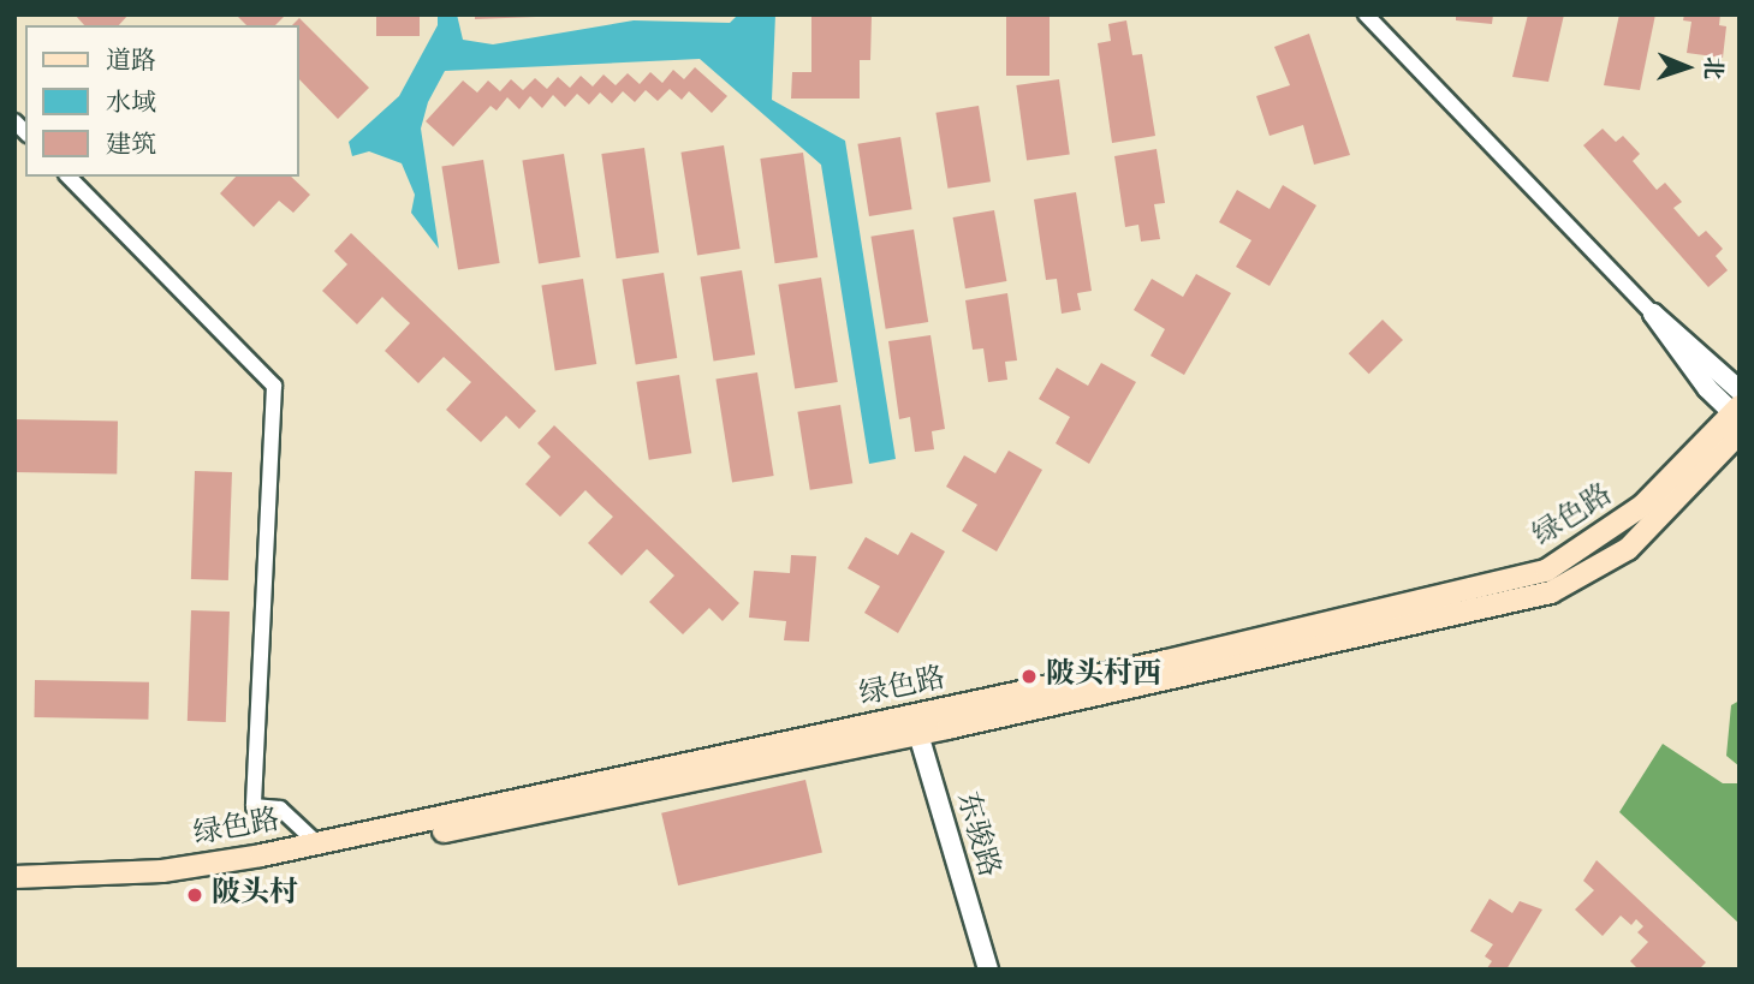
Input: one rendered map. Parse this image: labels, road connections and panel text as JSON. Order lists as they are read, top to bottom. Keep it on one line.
{"streets":{"main road":["绿色路"],"street":["东骏路"]},"crossings":[["绿色路","东骏路"]],"places":["陂头村西","陂头村"],"legend":["道路","水域","建筑"],"north":"right"}
